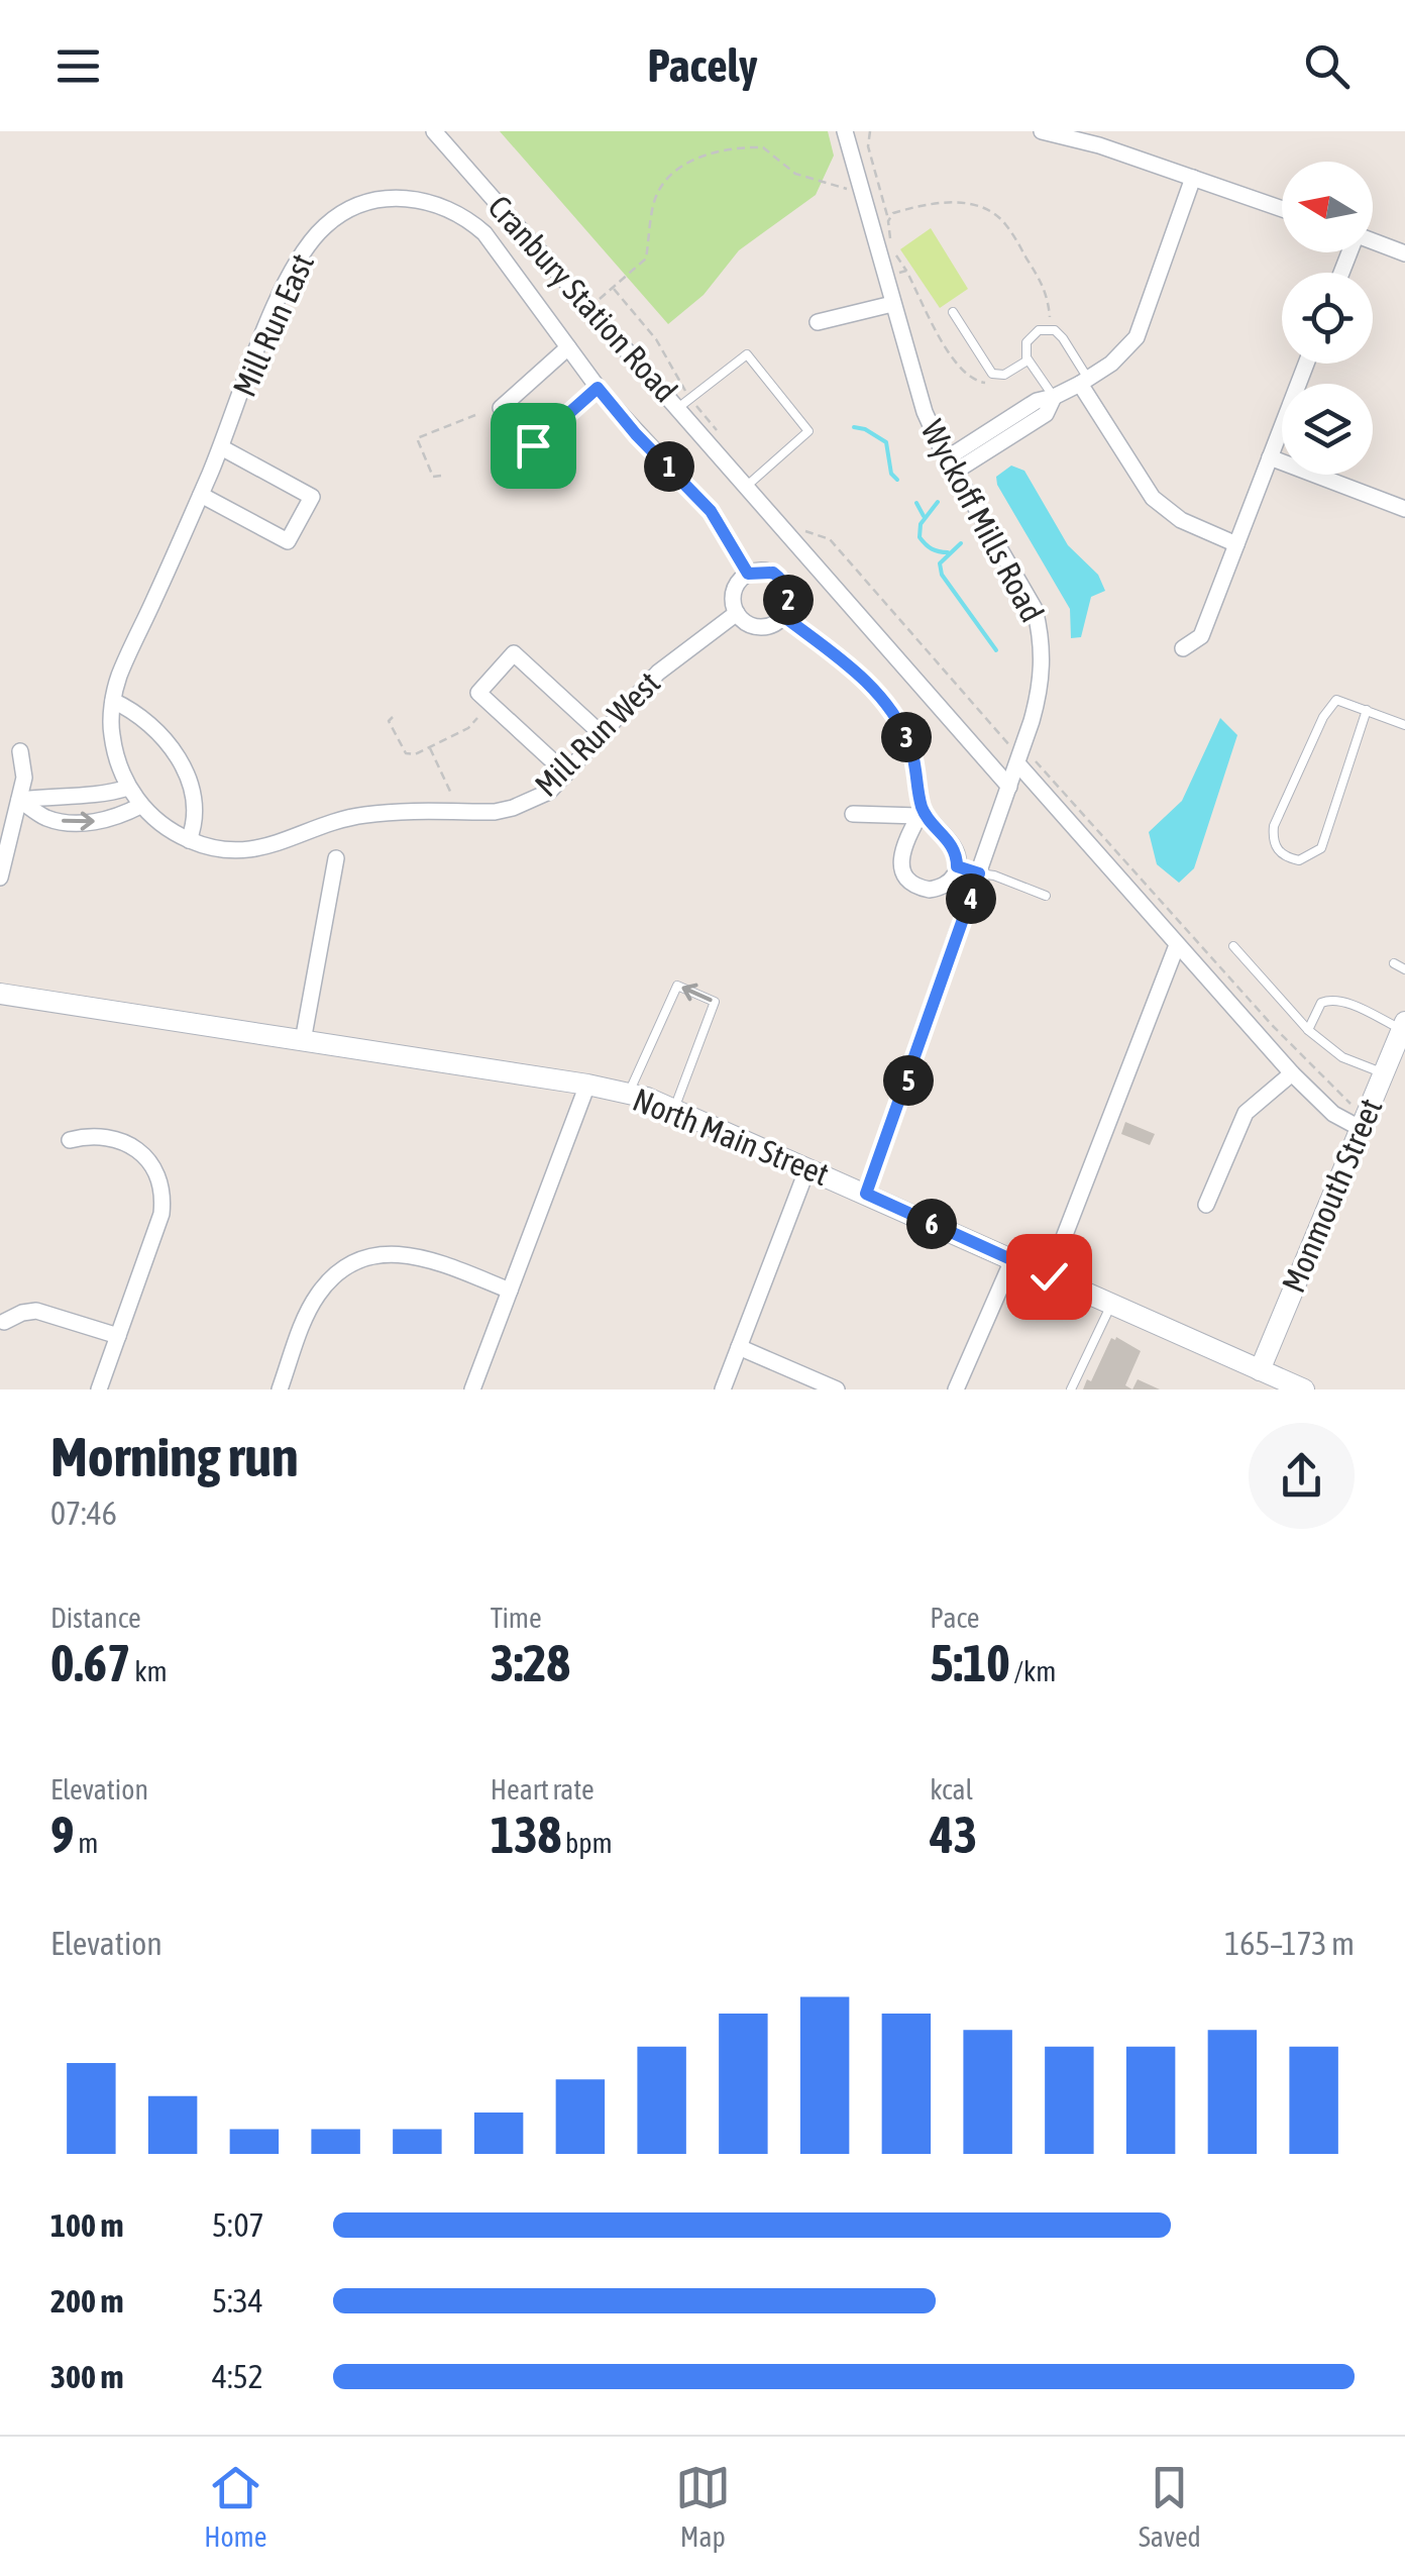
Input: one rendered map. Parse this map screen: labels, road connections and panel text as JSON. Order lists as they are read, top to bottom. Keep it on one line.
{"streets":{"street":["Cranbury Station Road","Mill Run East","Wyckoff Mills Road","Mill Run West","North Main Street","Monmouth Street"]},"crossings":[["Cranbury Station Road","Wyckoff Mills Road"],["Mill Run East","Mill Run West"],["Wyckoff Mills Road","North Main Street"],["North Main Street","Monmouth Street"]],"north":"left","page":{"header":"Pacely","pins":["1","2","3","4","5","6"],"heading":["Morning run","07:46"],"stats":[["Distance","0.67 km"],["Time","3:28"],["Pace","5:10 /km"],["Elevation","9 m"],["Heart rate","138 bpm"],["kcal","43"]],"chart":["Elevation","165–173 m"],"list":[{"name":"100 m","note":"5:07"},{"name":"200 m","note":"5:34"},{"name":"300 m","note":"4:52"}],"tabs":["Home","Map","Saved"]}}
